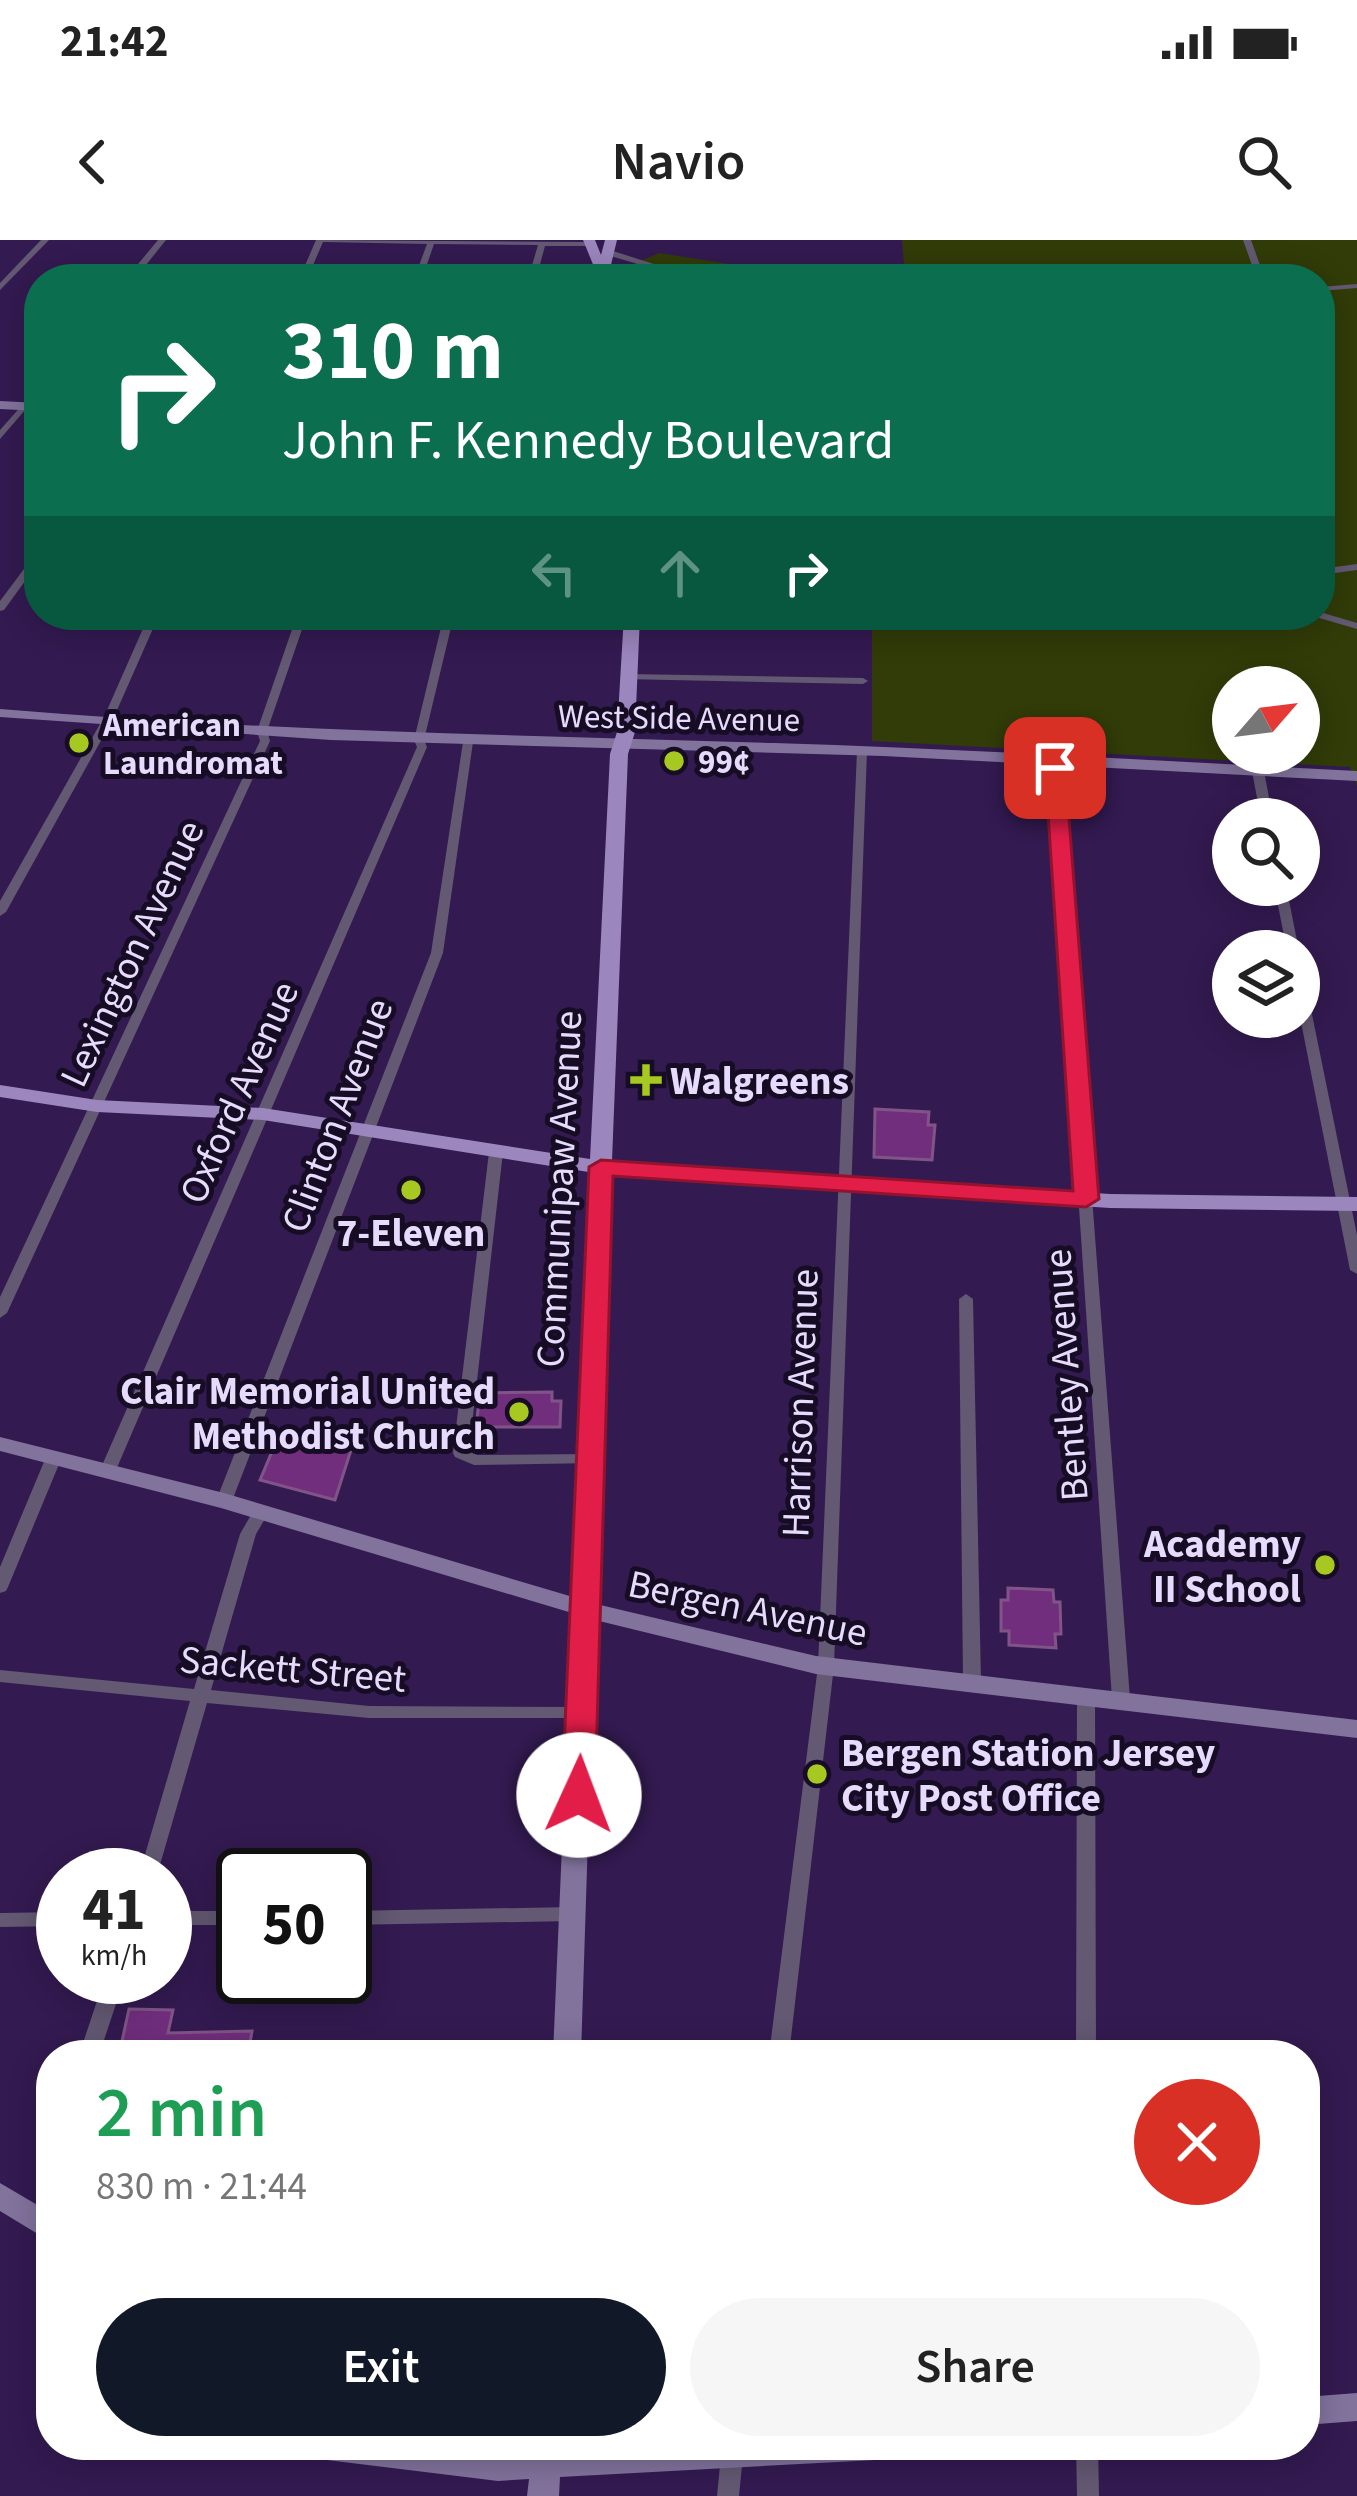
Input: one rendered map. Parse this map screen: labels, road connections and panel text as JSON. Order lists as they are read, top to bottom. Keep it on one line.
{"streets":{"main road":["West Side Avenue","Communipaw Avenue","Bergen Avenue"],"street":["Lexington Avenue","Oxford Avenue","Clinton Avenue","Bentley Avenue","Harrison Avenue","Sackett Street"]},"crossings":[["West Side Avenue","Lexington Avenue"],["West Side Avenue","Oxford Avenue"],["West Side Avenue","Clinton Avenue"],["West Side Avenue","Communipaw Avenue"],["West Side Avenue","Bentley Avenue"],["West Side Avenue","Harrison Avenue"],["Oxford Avenue","Bergen Avenue"],["Clinton Avenue","Bergen Avenue"],["Communipaw Avenue","Bergen Avenue"],["Communipaw Avenue","Sackett Street"],["Bentley Avenue","Bergen Avenue"],["Harrison Avenue","Bergen Avenue"]],"places":{"other":["American Laundromat","99¢","7-Eleven","Clair Memorial United Methodist Church","Academy II School","Bergen Station Jersey City Post Office"],"health":["Walgreens"]},"north":"top right","page":{"status":"21:42","header":"Navio","turn":["310 m","John F. Kennedy Boulevard"],"speed":"41 km/h","limit":"50","heading":["2 min","830 m · 21:44"],"buttons":["Exit","Share"]}}
